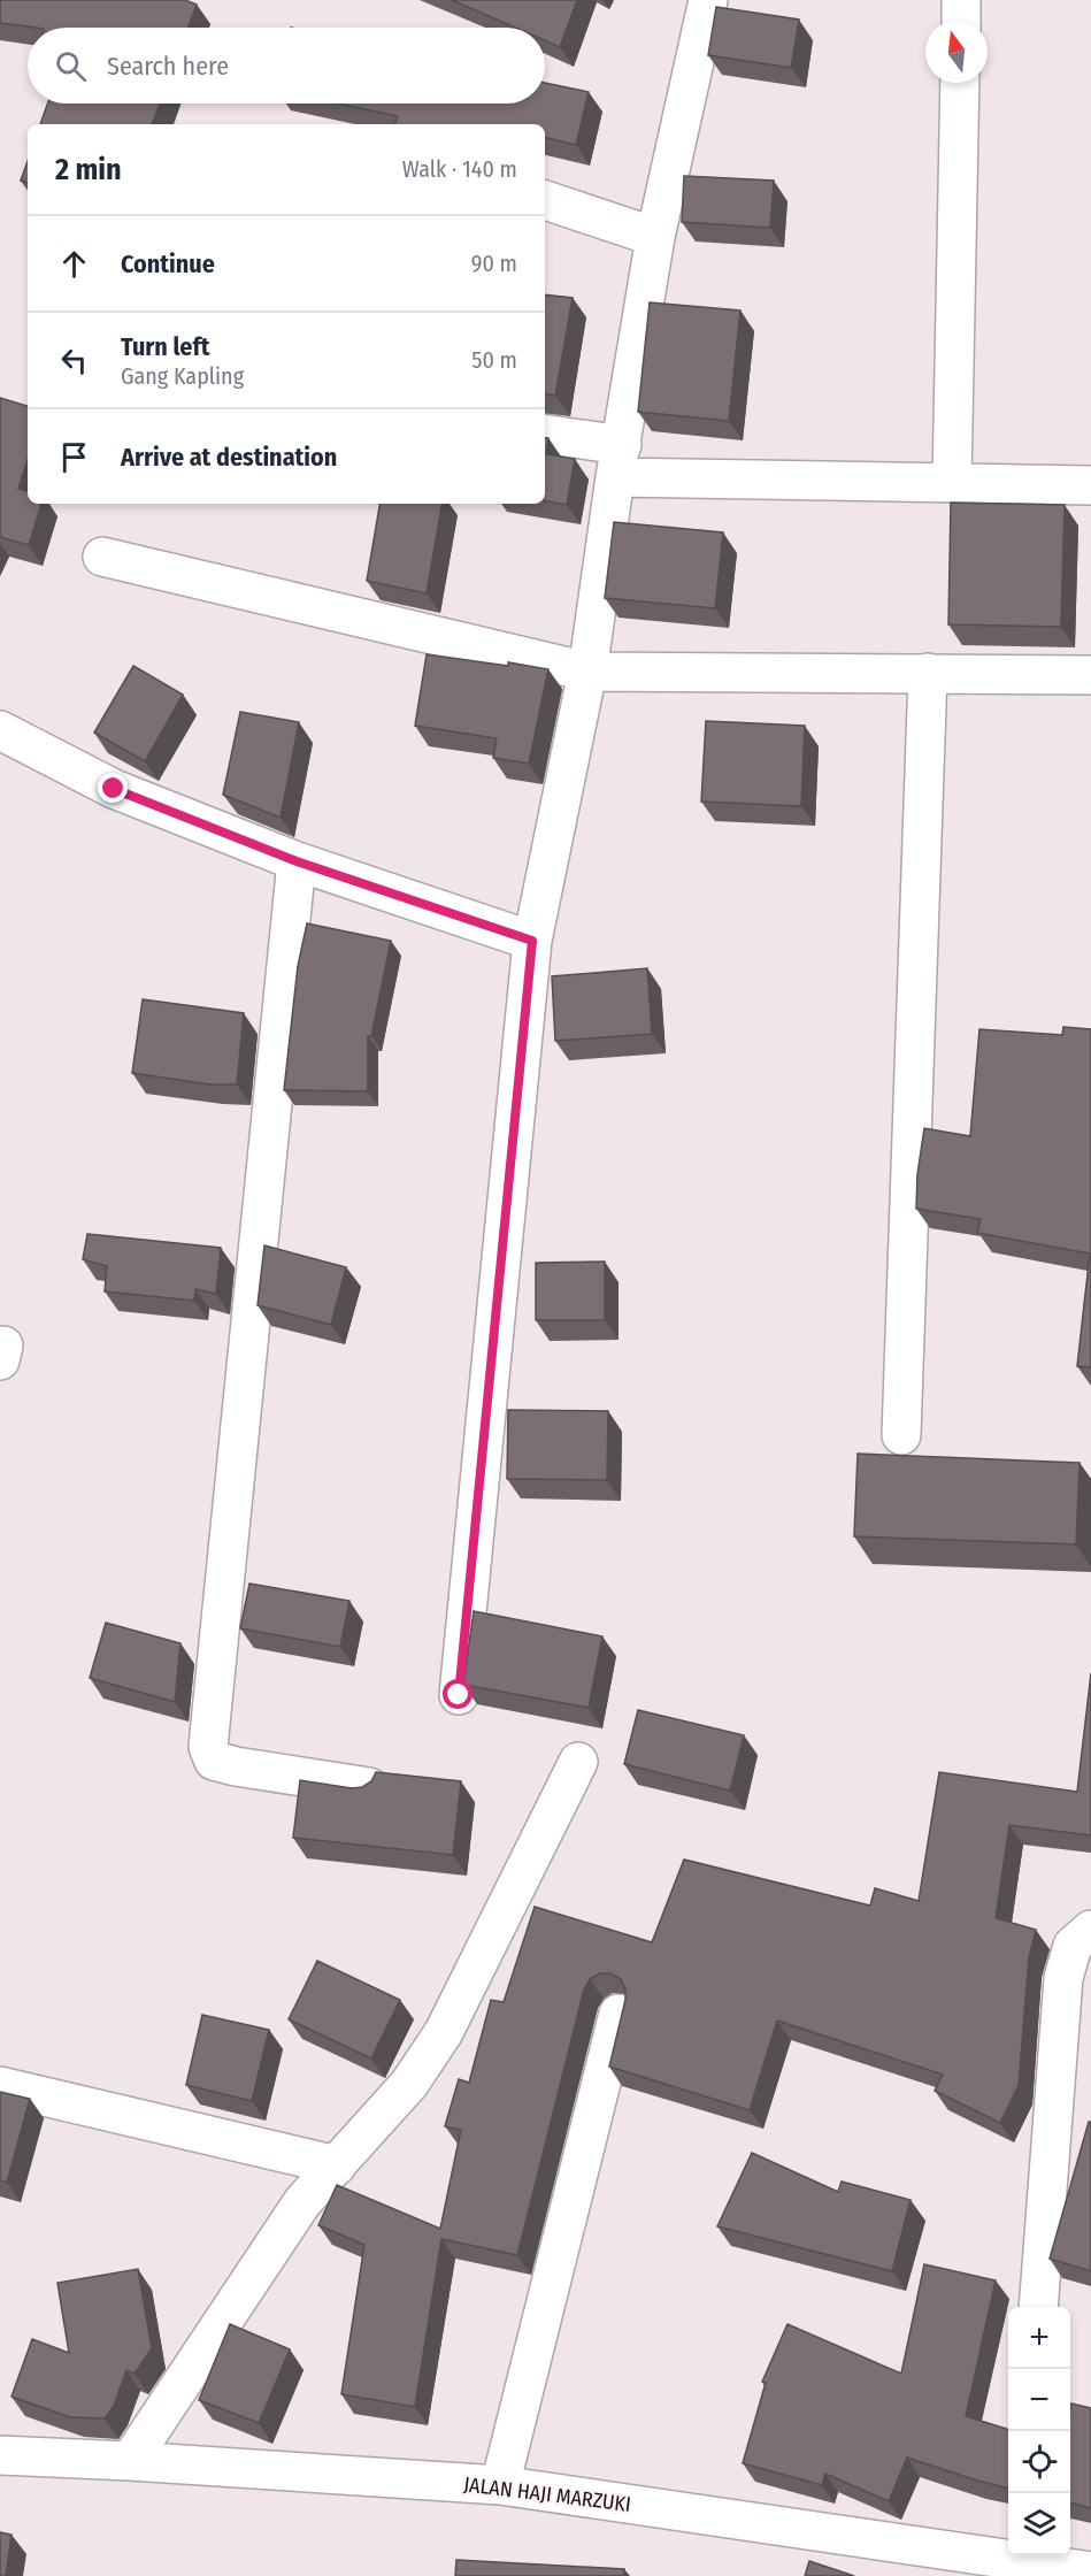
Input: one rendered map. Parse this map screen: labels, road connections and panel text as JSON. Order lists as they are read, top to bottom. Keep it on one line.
{"streets":{"street":["JALAN HAJI MARZUKI"]},"north":"top","page":{"search":"Search here","heading":["2 min","Walk · 140 m"],"list":[["Continue","90 m"],["Turn left","Gang Kapling","50 m"],"Arrive at destination"],"map_buttons":["+","−"]}}
